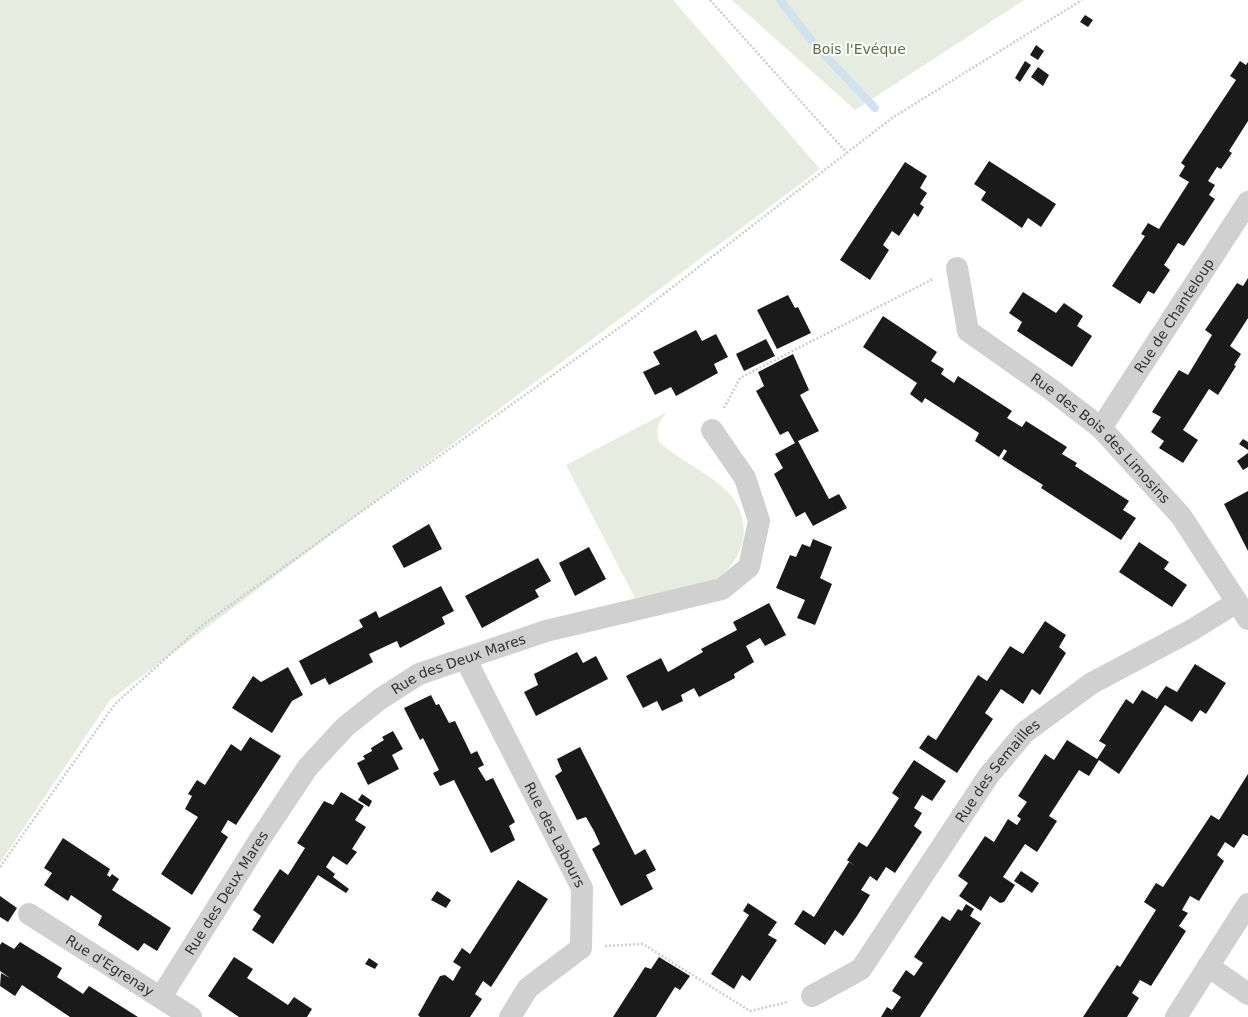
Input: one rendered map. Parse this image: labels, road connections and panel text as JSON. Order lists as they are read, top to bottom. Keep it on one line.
{"streets":{"street":["Rue de Chanteloup","Rue des Bois des Limosins","Rue des Deux Mares","Rue des Semailles","Rue des Labours","Rue d'Egrenay"]},"crossings":[["Rue de Chanteloup","Rue des Bois des Limosins"],["Rue des Bois des Limosins","Rue des Semailles"],["Rue des Deux Mares","Rue des Labours"],["Rue des Deux Mares","Rue d'Egrenay"]],"parks":["Bois l'Evéque"]}
